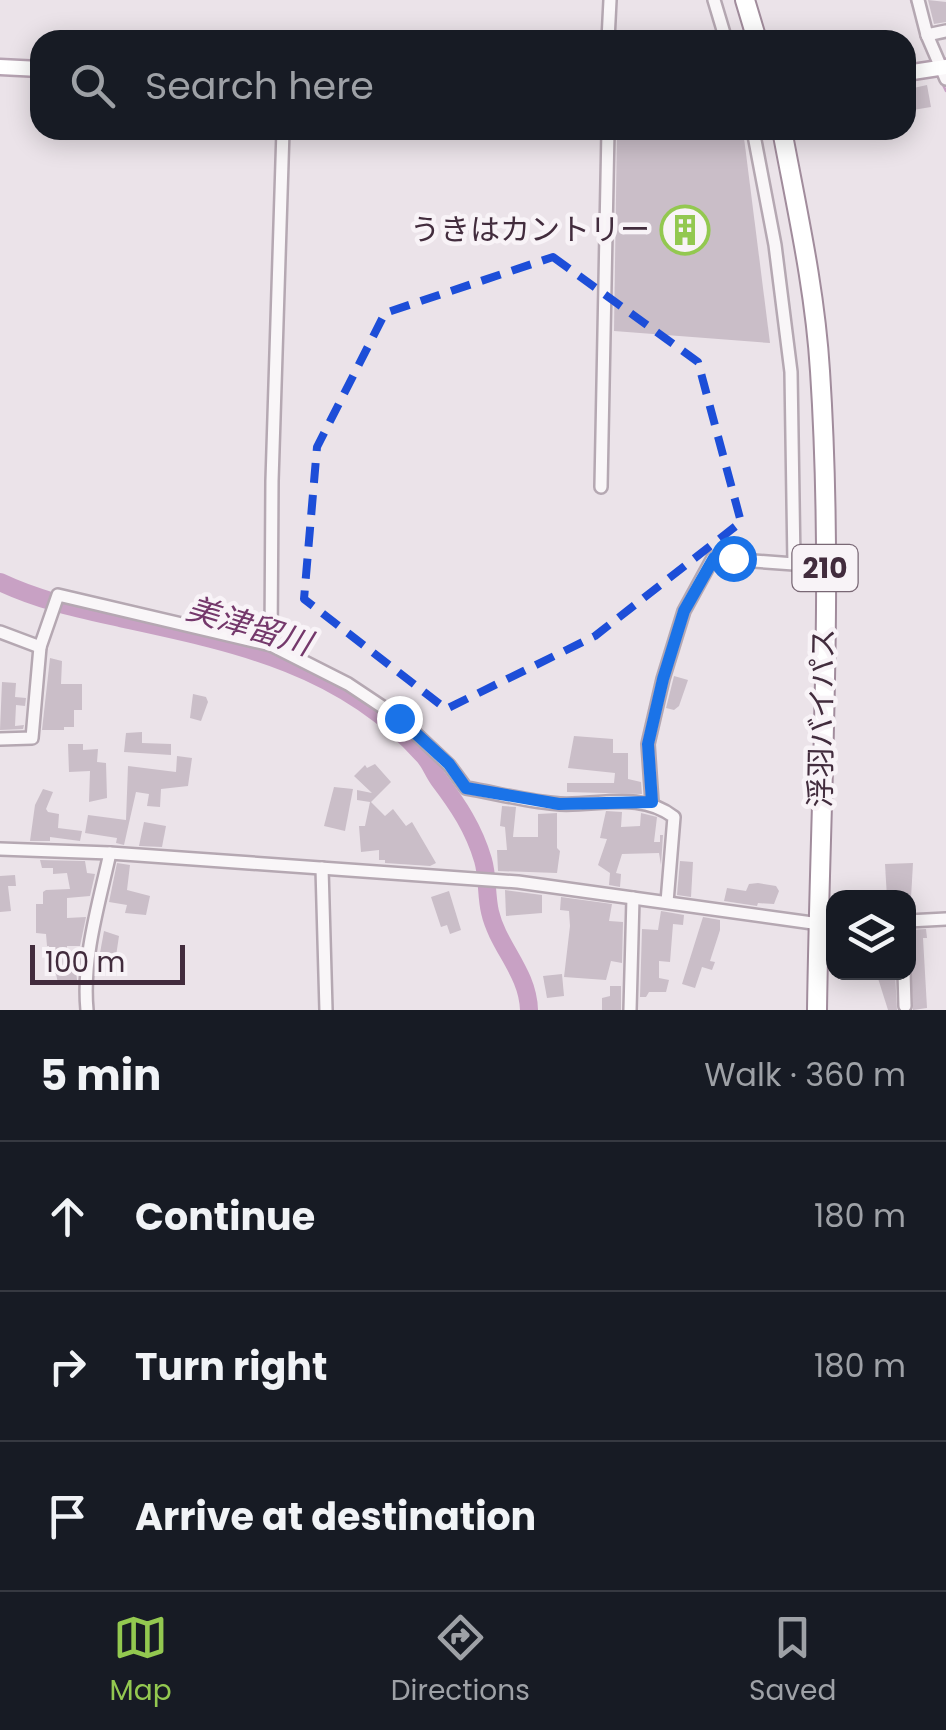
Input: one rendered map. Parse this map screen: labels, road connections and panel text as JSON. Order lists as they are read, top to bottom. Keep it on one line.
{"streets":{"highway":["210","浮羽バイパス"]},"water":["美津留川"],"places":{"building":["うきはカントリー"]},"scale_bar":"100 m","page":{"search":"Search here","scale":"100 m","heading":["5 min","Walk · 360 m"],"list":[["Continue","180 m"],["Turn right","180 m"],"Arrive at destination"],"nav":["Map","Directions","Saved"]}}
